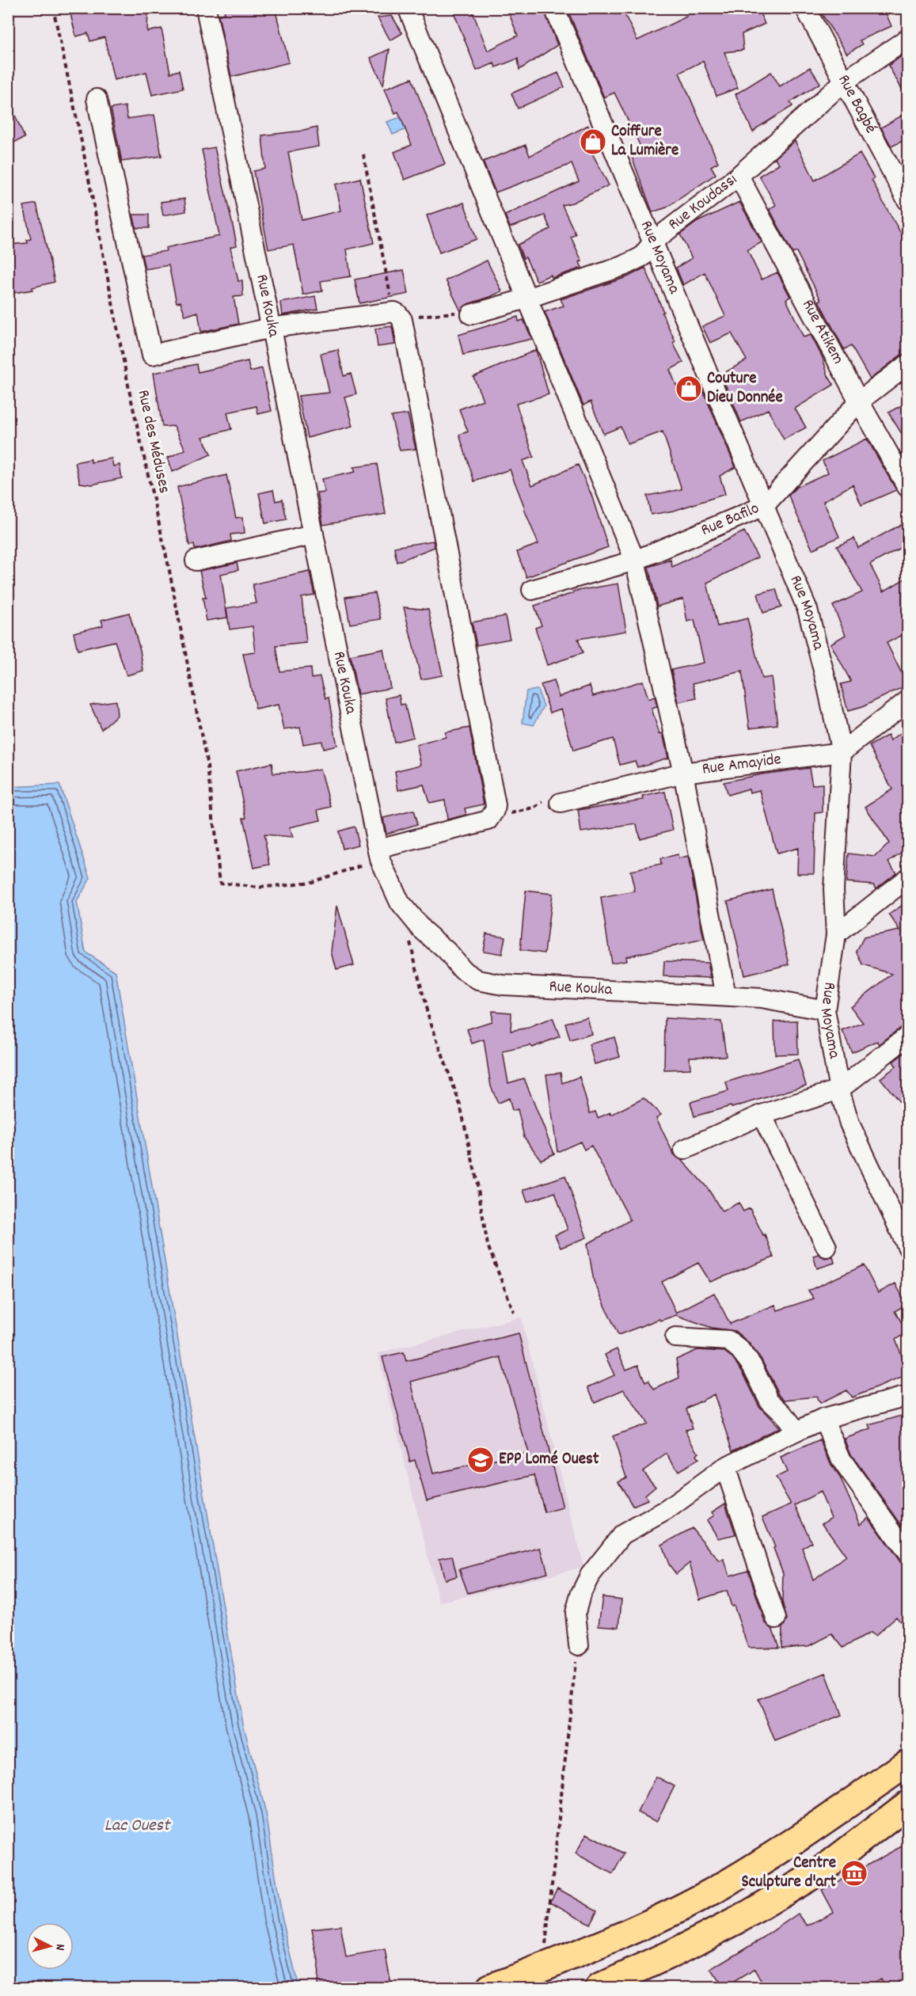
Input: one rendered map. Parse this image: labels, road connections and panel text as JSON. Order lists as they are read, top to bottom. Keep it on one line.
{"streets":{"street":["Rue Bagbé","Rue Koudassi","Rue Moyama","Rue Kouka","Rue Atikem","Rue Bafilo","Rue Amayide"],"path":["Rue des Méduses"]},"crossings":[["Rue Bagbé","Rue Koudassi"],["Rue Koudassi","Rue Moyama"],["Rue Koudassi","Rue Atikem"],["Rue Moyama","Rue Kouka"],["Rue Moyama","Rue Bafilo"],["Rue Moyama","Rue Amayide"],["Rue Kouka","Rue des Méduses"],["Rue Atikem","Rue Bafilo"]],"water":["Lac Ouest"],"places":{"shop":["Coiffure La Lumière","Couture Dieu Donnée"],"school or university":["EPP Lomé Ouest"],"museum":["Centre Sculpture d'art"]},"north":"right"}
